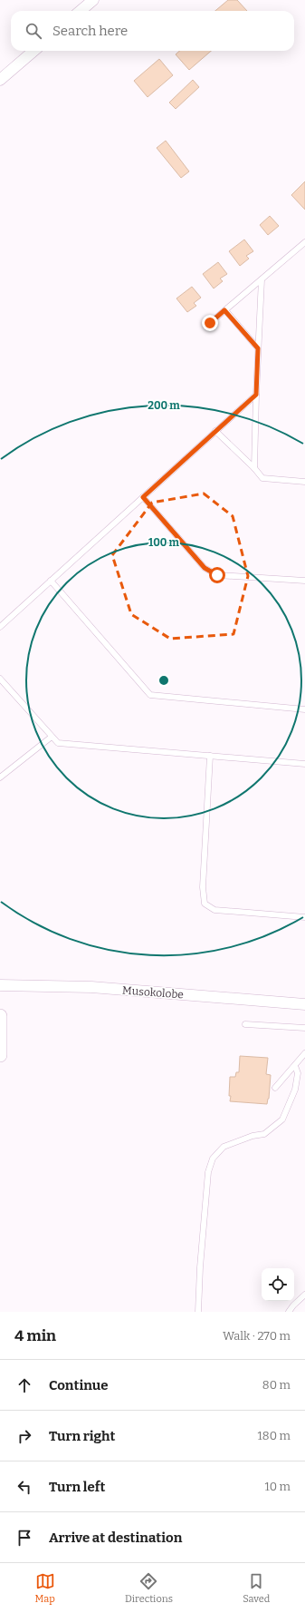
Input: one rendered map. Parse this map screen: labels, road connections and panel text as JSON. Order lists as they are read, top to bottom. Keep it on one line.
{"streets":{"street":["Musokolobe"]},"page":{"search":"Search here","heading":["4 min","Walk · 270 m"],"list":[["Continue","80 m"],["Turn right","180 m"],["Turn left","10 m"],"Arrive at destination"],"nav":["Map","Directions","Saved"]},"rings":["200 m","100 m"]}
